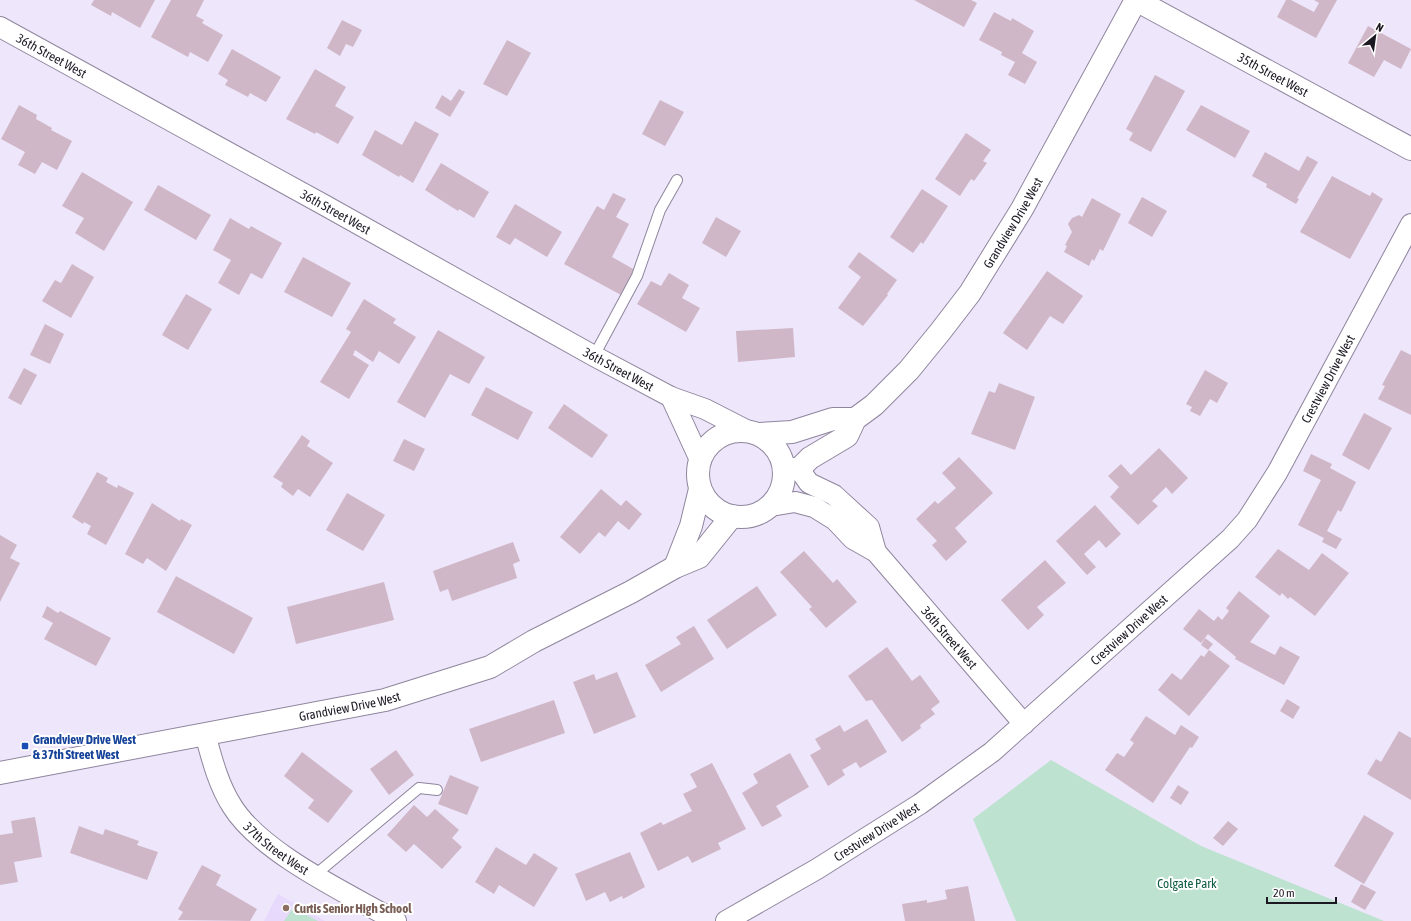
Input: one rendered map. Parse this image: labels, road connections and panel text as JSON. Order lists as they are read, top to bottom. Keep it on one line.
{"streets":{"street":["36th Street West","35th Street West","Grandview Drive West","Crestview Drive West","37th Street West"]},"crossings":[["36th Street West","Grandview Drive West"],["36th Street West","Crestview Drive West"],["35th Street West","Grandview Drive West"],["Grandview Drive West","37th Street West"]],"parks":["Colgate Park"],"places":{"transit":["Grandview Drive West & 37th Street West"],"other":["Curtis Senior High School"]},"scale_bar":"20 m","north":"top right"}
